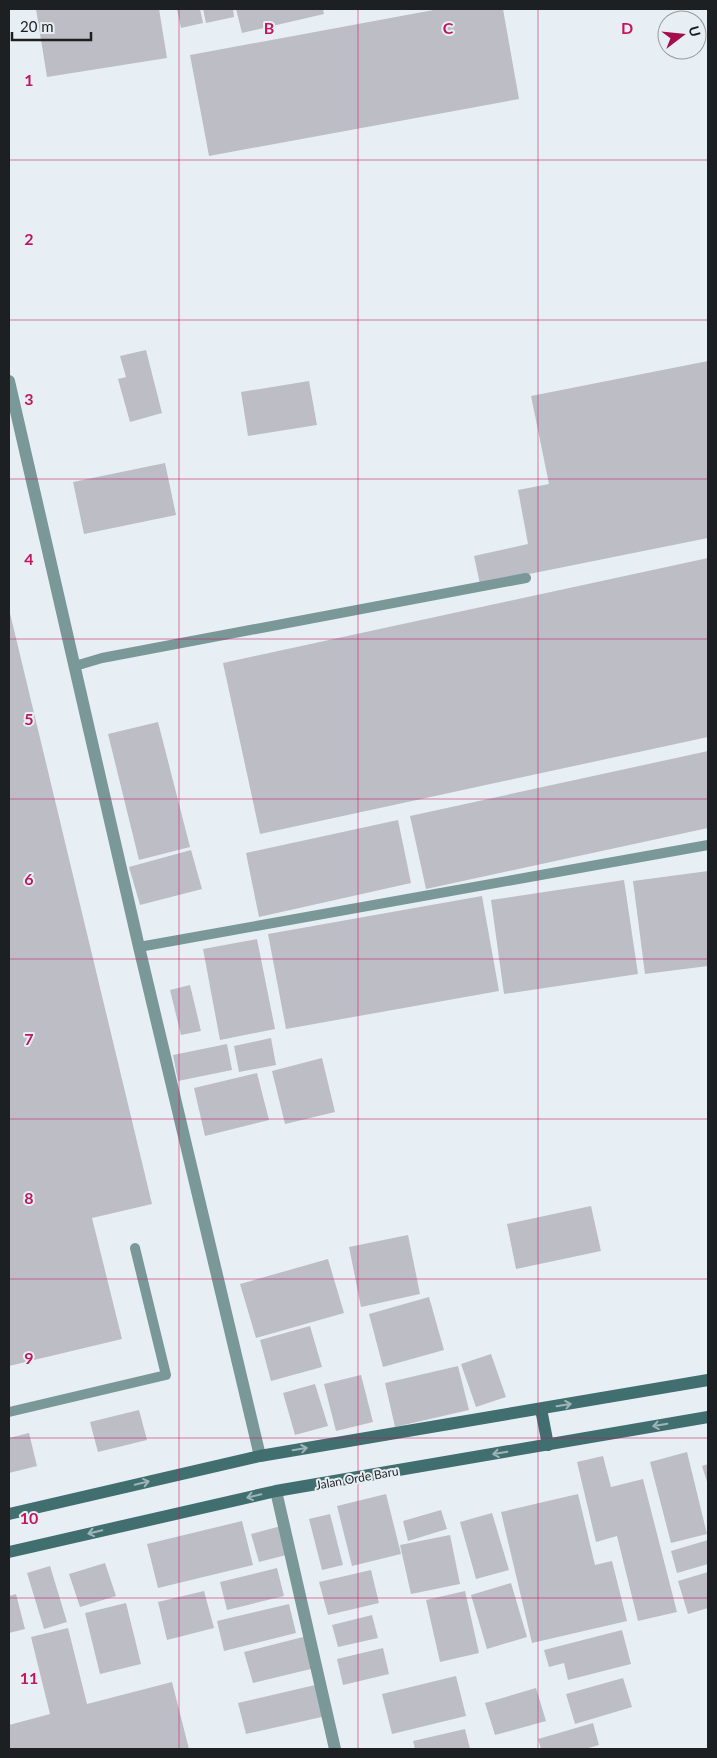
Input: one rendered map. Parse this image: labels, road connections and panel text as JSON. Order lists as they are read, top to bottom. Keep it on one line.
{"streets":{"main road":["Jalan Orde Baru"]},"scale_bar":"20 m","north":"right","grid":{"columns":["B","C","D"],"rows":["1","2","3","4","5","6","7","8","9","10","11"]}}
